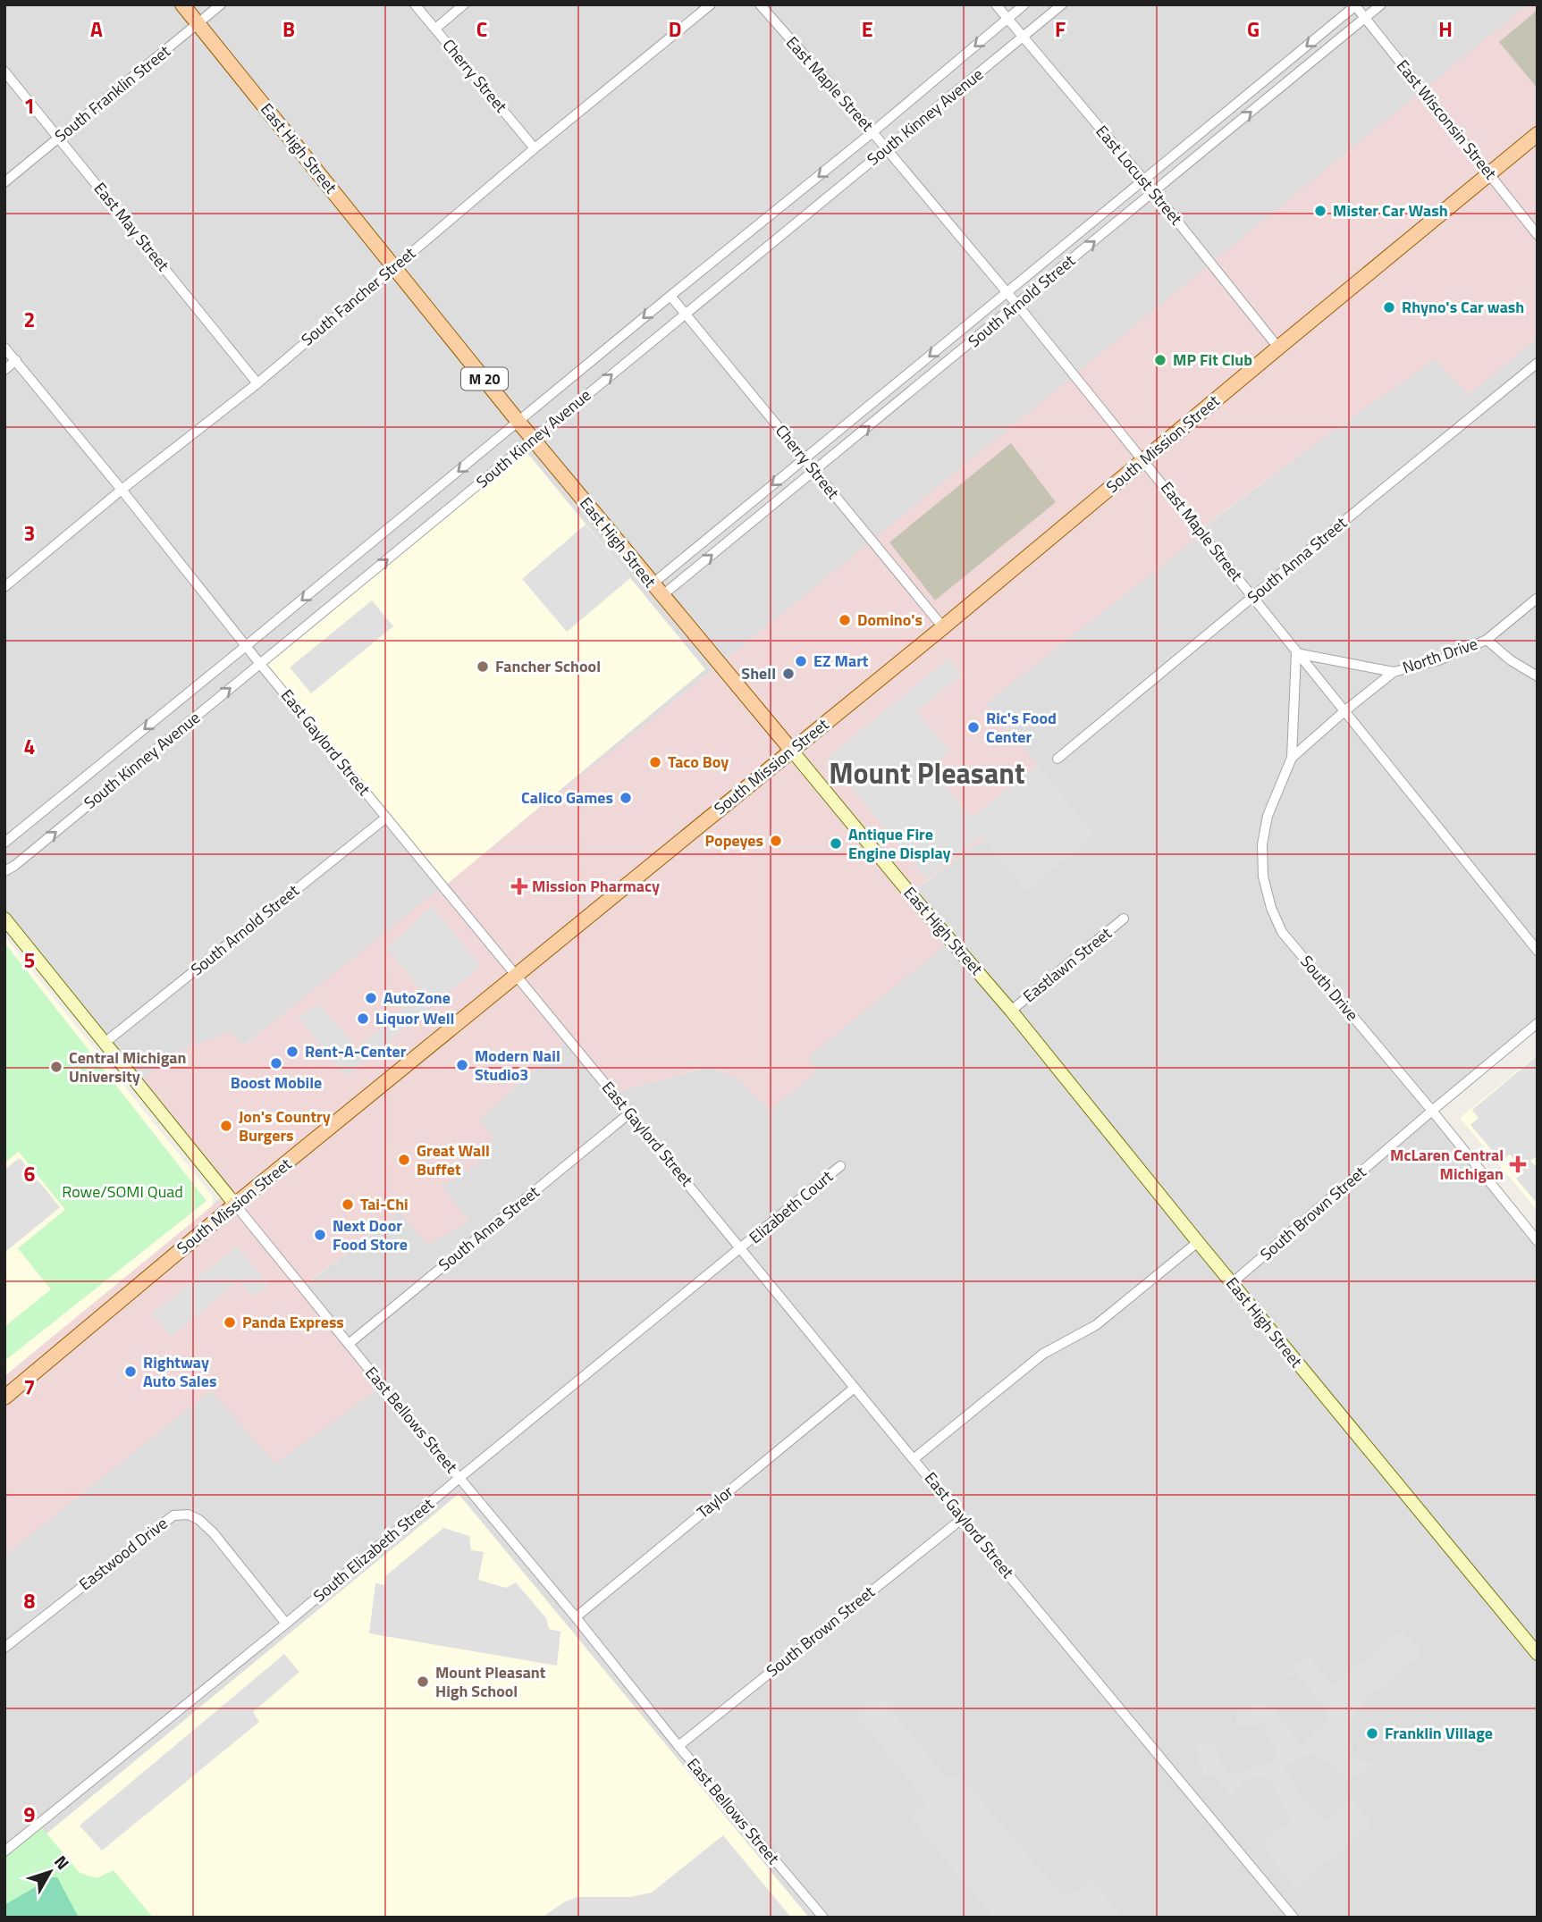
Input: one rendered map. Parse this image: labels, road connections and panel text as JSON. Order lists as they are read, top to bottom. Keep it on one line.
{"streets":{"main road":["East High Street","M 20","South Mission Street"],"street":["Cherry Street","East Maple Street","South Franklin Street","South Kinney Avenue","East Wisconsin Street","East Locust Street","East May Street","South Fancher Street","South Arnold Street","South Anna Street","North Drive","East Gaylord Street","Eastlawn Street","South Drive","Elizabeth Court","South Brown Street","East Bellows Street","Taylor","South Elizabeth Street","Eastwood Drive"]},"crossings":[["Cherry Street","South Kinney Avenue"],["Cherry Street","South Fancher Street"],["Cherry Street","South Arnold Street"],["Cherry Street","South Mission Street"],["East Maple Street","South Kinney Avenue"],["East Maple Street","South Arnold Street"],["East Maple Street","South Mission Street"],["East Maple Street","South Anna Street"],["East Maple Street","North Drive"],["East Maple Street","South Drive"],["South Franklin Street","East High Street"],["South Franklin Street","East May Street"],["South Kinney Avenue","East High Street"],["South Kinney Avenue","East Locust Street"],["South Kinney Avenue","East Gaylord Street"],["East Wisconsin Street","South Arnold Street"],["East Wisconsin Street","South Mission Street"],["East High Street","South Fancher Street"],["East High Street","South Arnold Street"],["East High Street","South Mission Street"],["East High Street","Eastlawn Street"],["East High Street","South Brown Street"],["East Locust Street","South Arnold Street"],["East Locust Street","South Mission Street"],["East May Street","South Fancher Street"],["South Fancher Street","East Gaylord Street"],["South Arnold Street","East Gaylord Street"],["South Arnold Street","East Bellows Street"],["South Mission Street","East Gaylord Street"],["South Mission Street","East Bellows Street"],["South Anna Street","East Gaylord Street"],["South Anna Street","East Bellows Street"],["North Drive","South Drive"],["East Gaylord Street","Elizabeth Court"],["East Gaylord Street","South Brown Street"],["East Gaylord Street","Taylor"],["East Gaylord Street","South Elizabeth Street"],["South Drive","South Brown Street"],["Elizabeth Court","South Elizabeth Street"],["South Brown Street","East Bellows Street"],["East Bellows Street","Taylor"],["East Bellows Street","South Elizabeth Street"],["South Elizabeth Street","Eastwood Drive"]],"districts":["Mount Pleasant"],"parks":["Rowe/SOMI Quad"],"places":{"other":["Mister Car Wash","Rhyno's Car wash","MP Fit Club","Domino's","EZ Mart","Fancher School","Shell","Ric's Food Center","Taco Boy","Calico Games","Popeyes","Antique Fire Engine Display","AutoZone","Liquor Well","Rent-A-Center","Boost Mobile","Modern Nail Studio3","Central Michigan University","Jon's Country Burgers","Great Wall Buffet","Tai-Chi","Next Door Food Store","Panda Express","Rightway Auto Sales","Mount Pleasant High School","Franklin Village"],"health":["Mission Pharmacy","McLaren Central Michigan"]},"north":"top right","grid":{"columns":["A","B","C","D","E","F","G","H"],"rows":["1","2","3","4","5","6","7","8","9"]}}
